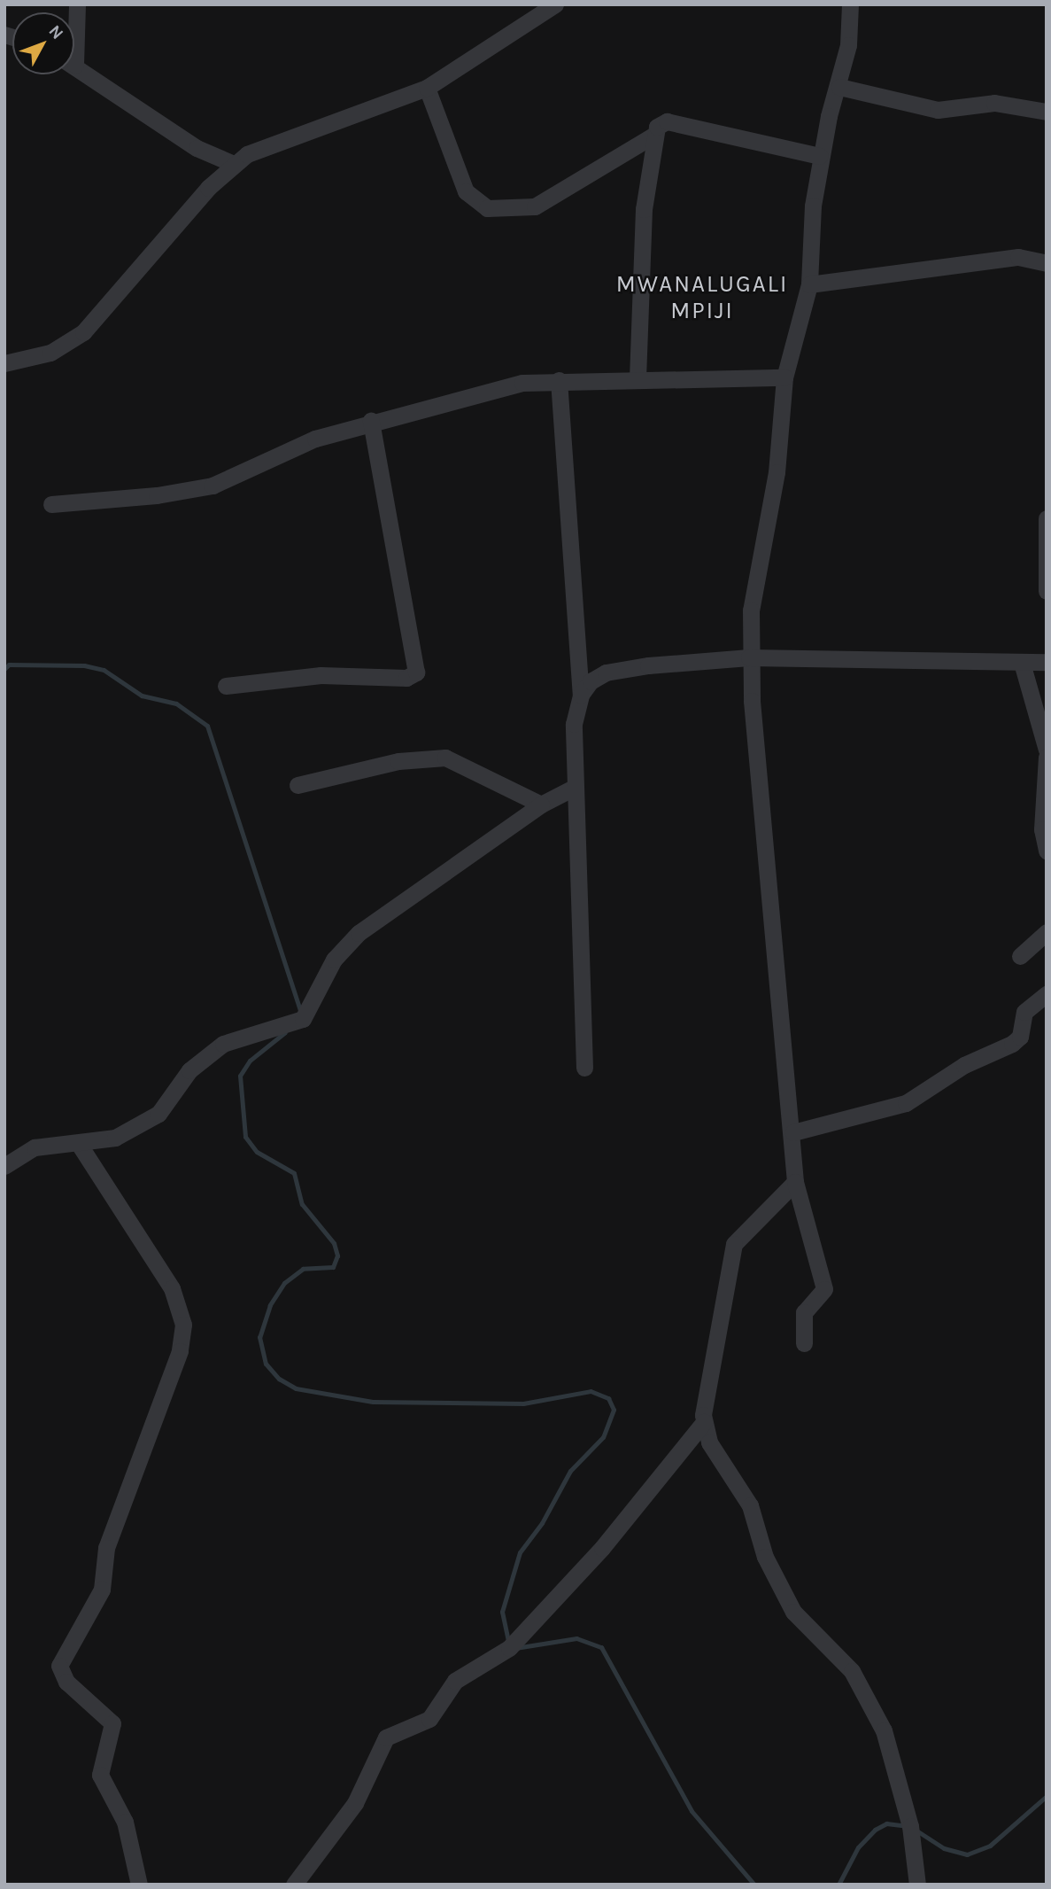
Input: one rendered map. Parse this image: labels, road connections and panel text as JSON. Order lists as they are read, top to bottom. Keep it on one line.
{"districts":["MWANALUGALI MPIJI"],"north":"top right"}
